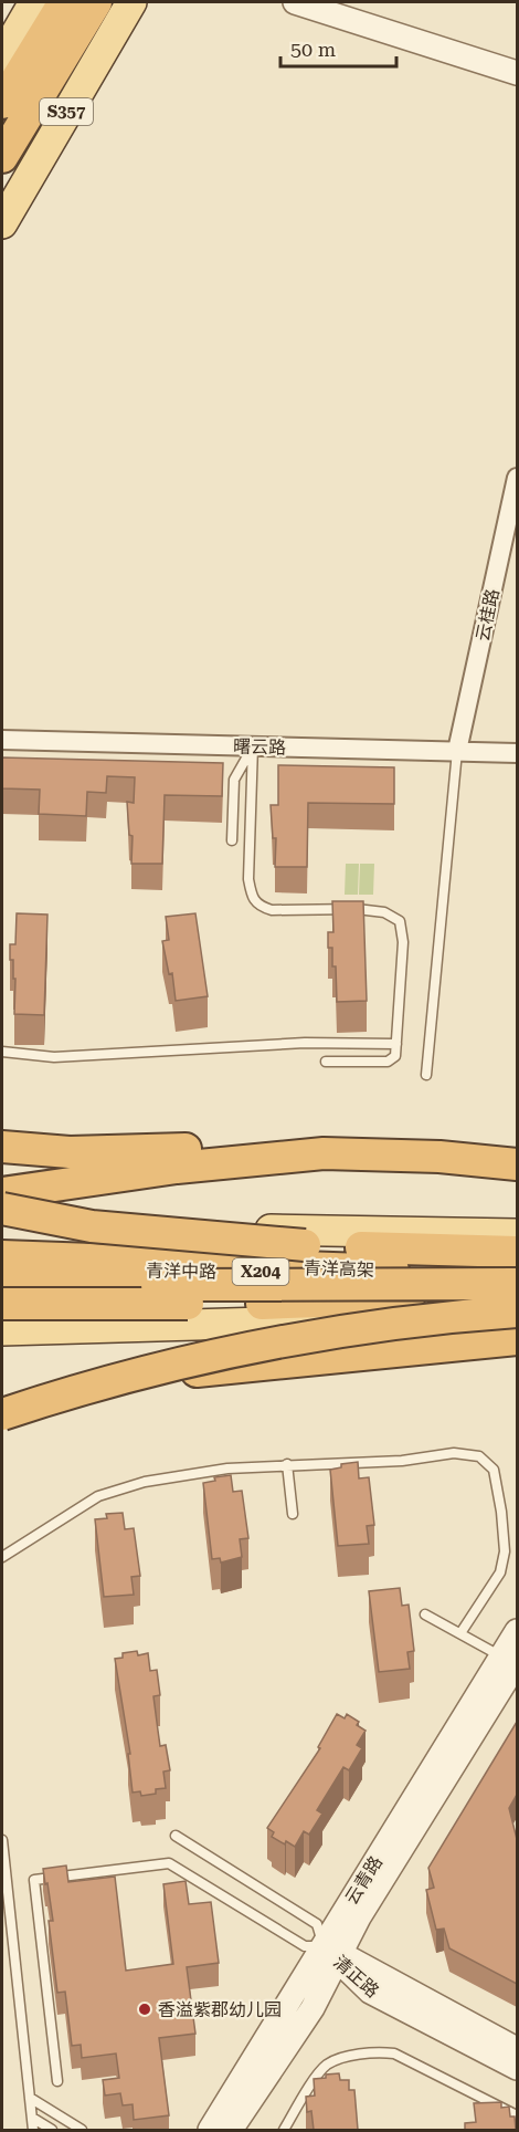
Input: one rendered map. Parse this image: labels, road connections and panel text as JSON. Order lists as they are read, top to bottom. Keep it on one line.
{"streets":{"highway":["青洋高架"],"main road":["S357","青洋中路","X204"],"street":["云桂路","曙云路","云青路","清正路"]},"crossings":[["云桂路","曙云路"],["青洋高架","青洋中路"],["云青路","清正路"]],"places":["香溢紫郡幼儿园"],"scale_bar":"50 m"}
